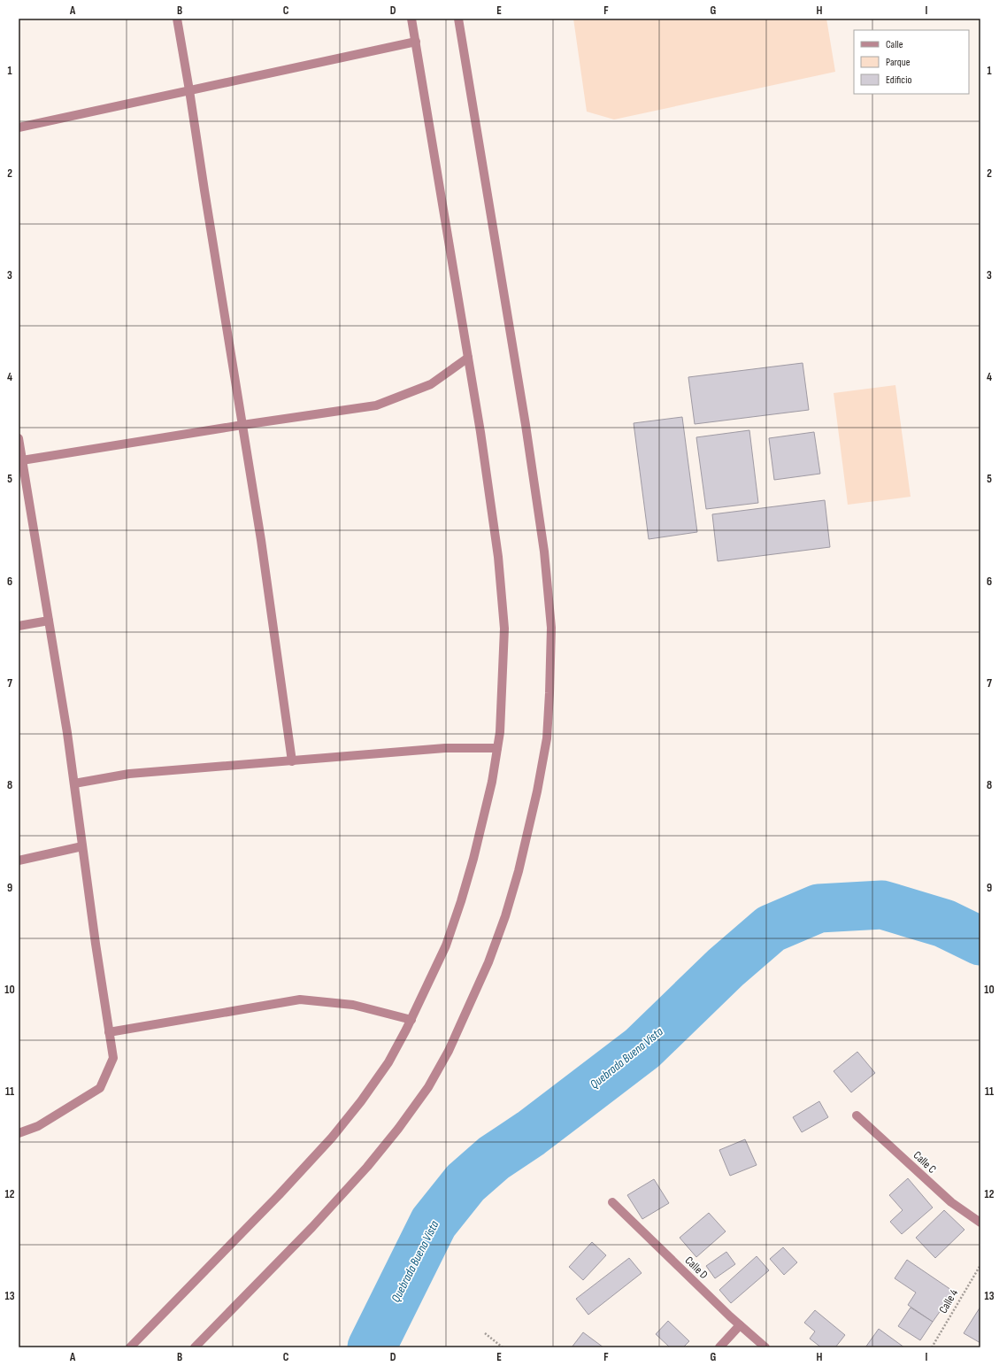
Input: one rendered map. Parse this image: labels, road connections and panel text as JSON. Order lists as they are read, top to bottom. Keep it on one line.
{"streets":{"street":["Calle C","Calle D"],"path":["Calle 4"]},"water":["Quebrada Buena Vista"],"legend":["Calle","Parque","Edificio"],"grid":{"columns":["A","B","C","D","E","F","G","H","I"],"rows":["1","2","3","4","5","6","7","8","9","10","11","12","13"]}}
